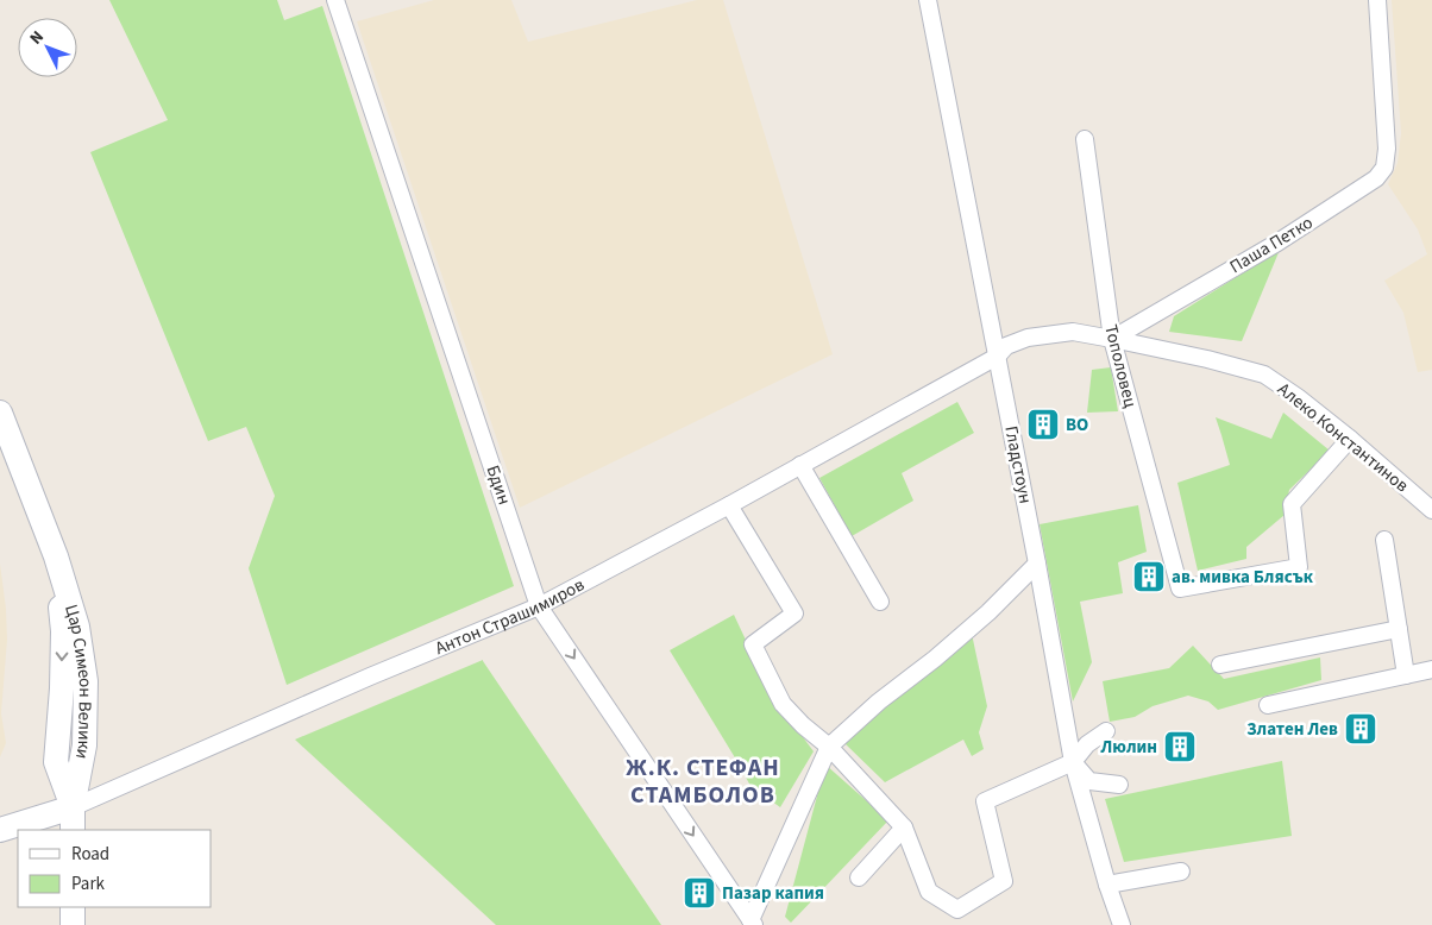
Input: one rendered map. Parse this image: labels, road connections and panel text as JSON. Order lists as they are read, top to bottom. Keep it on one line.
{"streets":{"main road":["Антон Страшимиров","Цар Симеон Велики"],"street":["Паша Петко","Тополовец","Алеко Константинов","Гладстоун","Бдин"]},"crossings":[["Паша Петко","Тополовец"],["Паша Петко","Алеко Константинов"],["Тополовец","Алеко Константинов"],["Гладстоун","Антон Страшимиров"],["Бдин","Антон Страшимиров"],["Антон Страшимиров","Цар Симеон Велики"]],"one_way":["Бдин"],"districts":["Ж.К. СТЕФАН СТАМБОЛОВ"],"places":{"building":["ВО","ав. мивка Блясък","Златен Лев","Люлин","Пазар капия"]},"legend":["Road","Park"],"north":"top left"}
